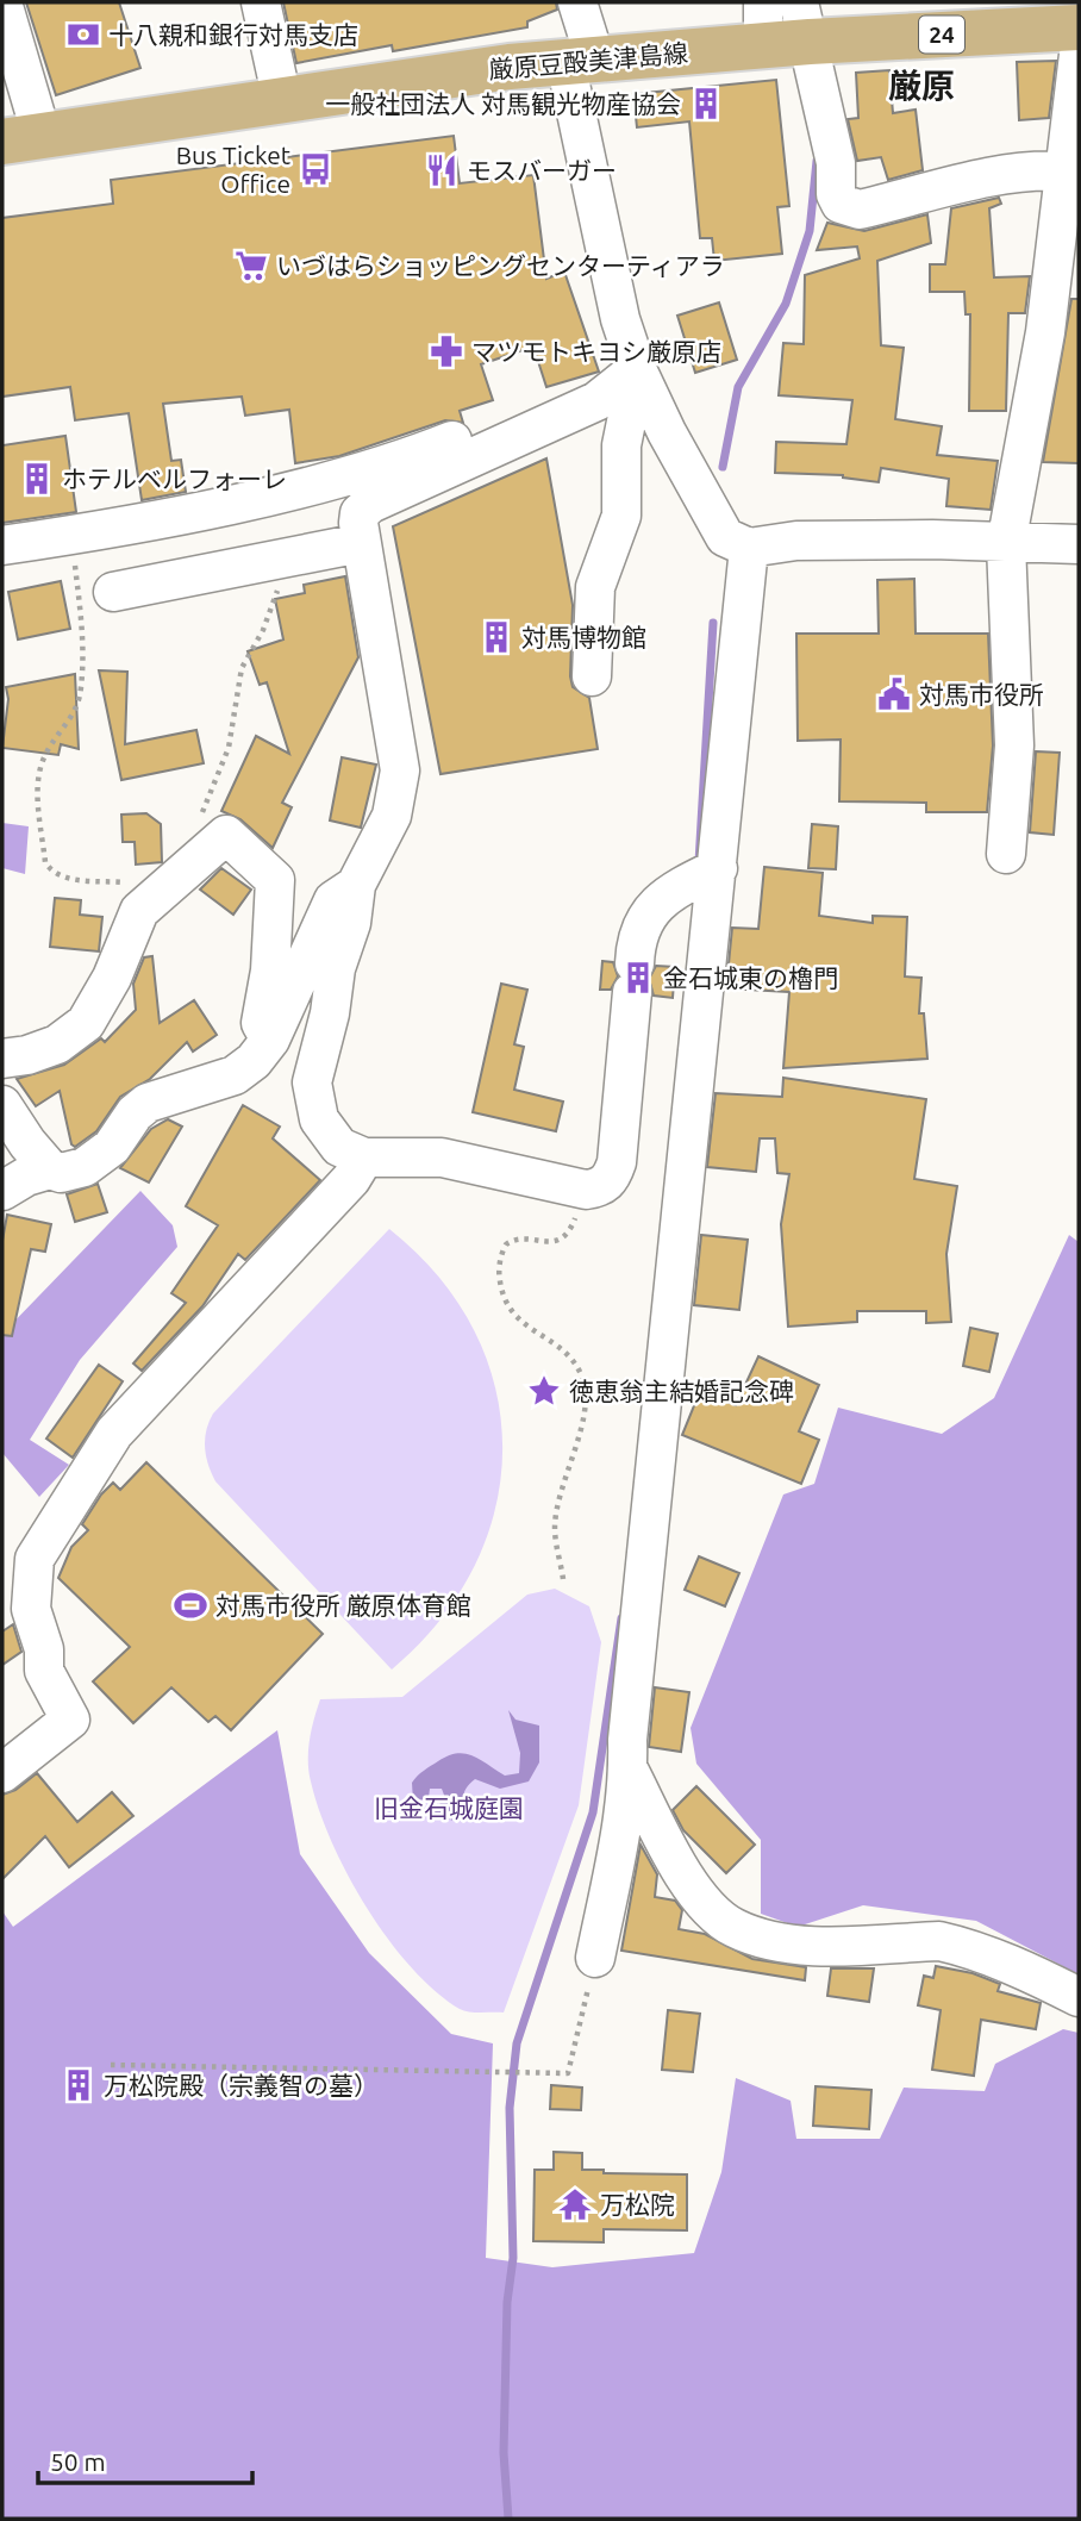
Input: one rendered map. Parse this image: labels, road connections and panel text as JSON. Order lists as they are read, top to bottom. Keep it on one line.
{"streets":{"main road":["24","厳原豆酘美津島線"]},"districts":["厳原"],"parks":["旧金石城庭園"],"places":{"bank":["十八親和銀行対馬支店"],"building":["一般社団法人 対馬観光物産協会","ホテルベルフォーレ","対馬博物館","金石城東の櫓門","万松院殿（宗義智の墓）"],"bus stop":["Bus Ticket Office"],"restaurant":["モスバーガー"],"supermarket":["いづはらショッピングセンターティアラ"],"pharmacy":["マツモトキヨシ厳原店"],"public building":["対馬市役所"],"place":["徳恵翁主結婚記念碑"],"sports":["対馬市役所 厳原体育館"],"temple":["万松院"]},"scale_bar":"50 m"}
